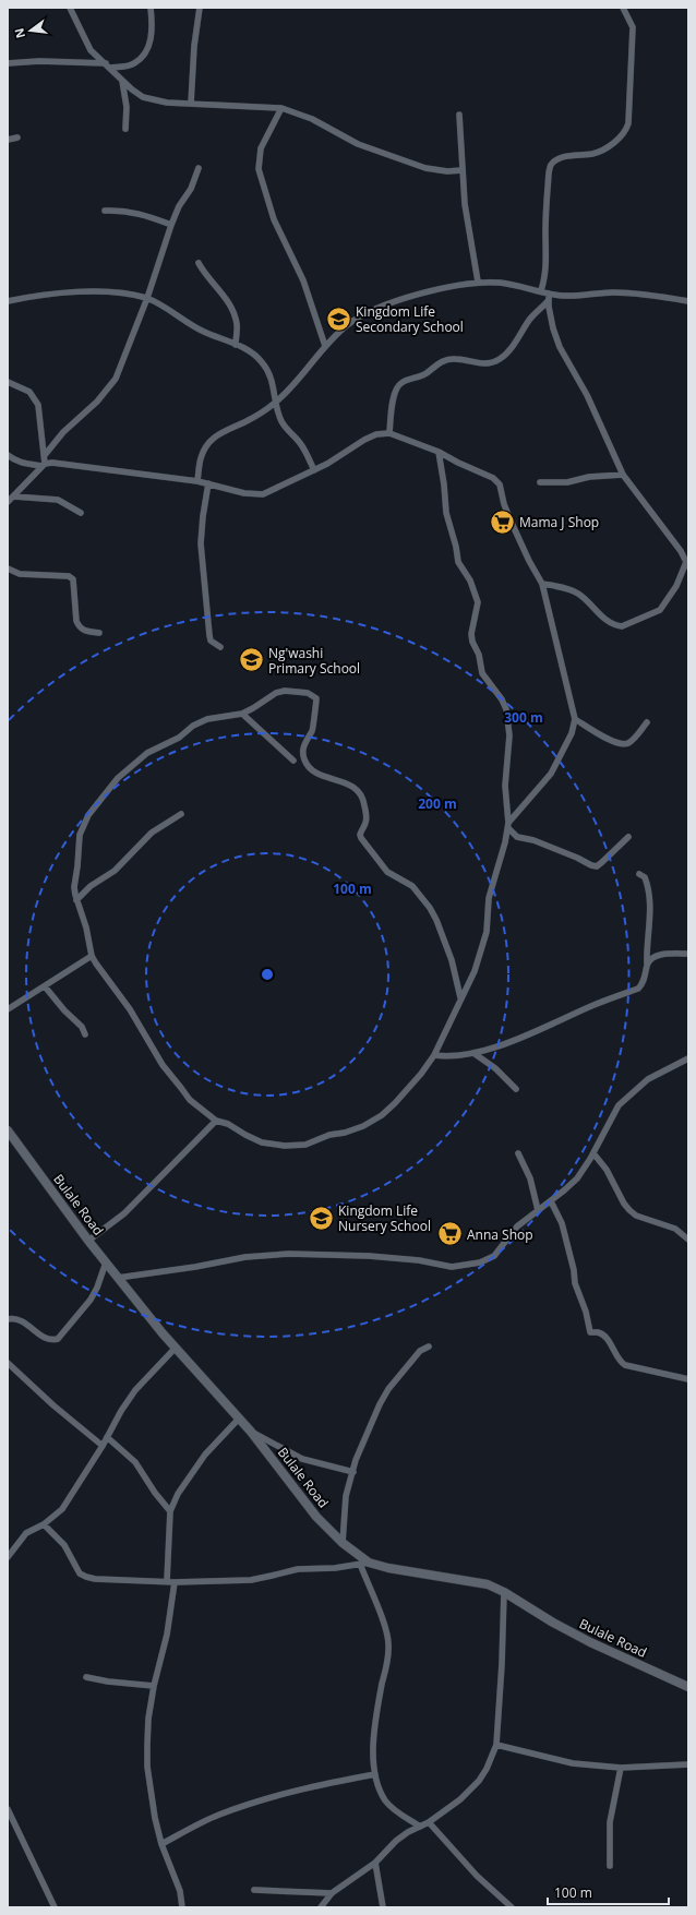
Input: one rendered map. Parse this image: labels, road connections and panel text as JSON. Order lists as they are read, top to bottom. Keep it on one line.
{"streets":{"street":["Bulale Road"]},"places":{"school or university":["Kingdom Life Secondary School","Ng'washi Primary School","Kingdom Life Nursery School"],"supermarket":["Mama J Shop","Anna Shop"]},"scale_bar":"100 m","north":"left","rings":["300 m","200 m","100 m"]}
